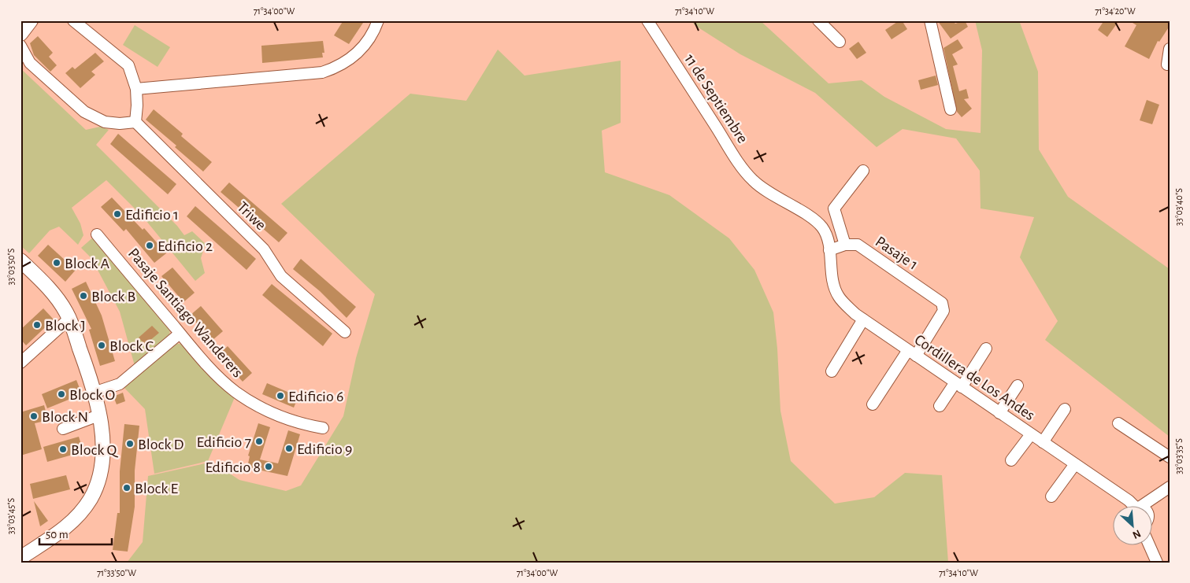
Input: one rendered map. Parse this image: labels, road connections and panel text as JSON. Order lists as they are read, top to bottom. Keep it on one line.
{"streets":{"street":["11 de Septiembre","Triwe","Pasaje 1","Pasaje Santiago Wanderers","Cordillera de Los Andes"]},"crossings":[["11 de Septiembre","Cordillera de Los Andes"],["Pasaje 1","Cordillera de Los Andes"]],"places":["Edificio 1","Edificio 2","Block A","Block B","Block J","Block C","Block O","Edificio 6","Block N","Edificio 7","Block D","Edificio 9","Block Q","Edificio 8","Block E"],"scale_bar":"50 m","north":"bottom right","coordinates":["71°34'00\"W","71°34'10\"W","71°34'20\"W","33°03'40\"S","33°03'50\"S","33°03'35\"S","33°03'45\"S","71°33'50\"W"]}
